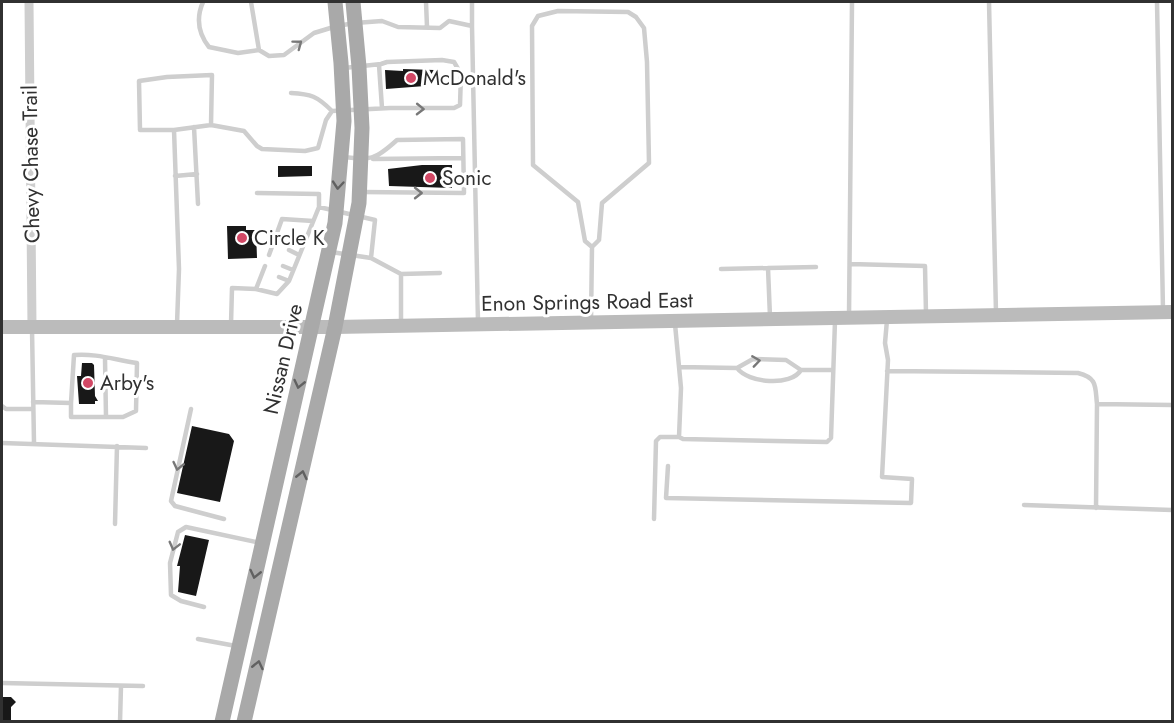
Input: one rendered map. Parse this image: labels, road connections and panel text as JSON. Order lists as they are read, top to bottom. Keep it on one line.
{"streets":{"main road":["Nissan Drive"],"street":["Chevy Chase Trail","Enon Springs Road East"]},"crossings":[["Chevy Chase Trail","Enon Springs Road East"],["Enon Springs Road East","Nissan Drive"]],"places":["McDonald's","Sonic","Circle K","Arby's"]}
